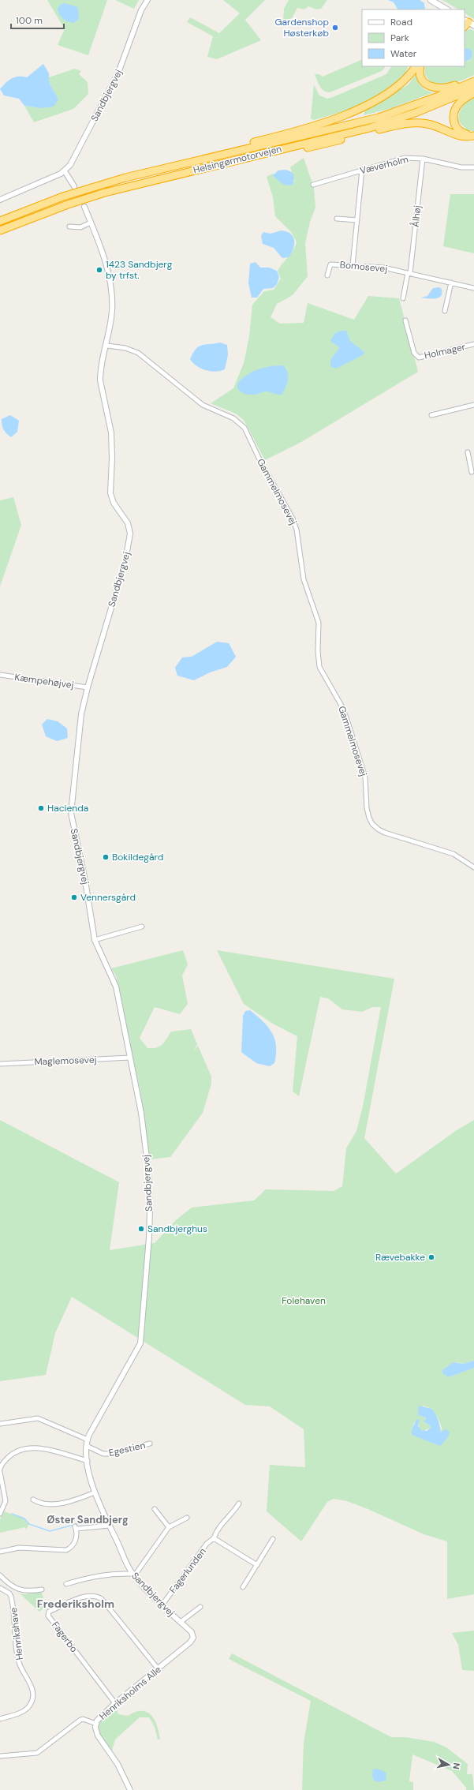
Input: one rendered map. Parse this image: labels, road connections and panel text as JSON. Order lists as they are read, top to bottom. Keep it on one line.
{"streets":{"highway":["Helsingørmotorvejen"],"street":["Sandbjergvej","Væverholm","Ålhøj","Bomosevej","Holmager","Gammelmosevej","Kæmpehøjvej","Maglemosevej","Egestien","Fagerlunden","Henrikshave","Fagerbo","Henriksholms Alle"]},"crossings":[["Sandbjergvej","Gammelmosevej"],["Sandbjergvej","Kæmpehøjvej"],["Sandbjergvej","Maglemosevej"],["Sandbjergvej","Egestien"],["Sandbjergvej","Fagerlunden"],["Sandbjergvej","Henriksholms Alle"],["Væverholm","Ålhøj"],["Ålhøj","Bomosevej"],["Fagerbo","Henriksholms Alle"]],"districts":["Øster Sandbjerg","Frederiksholm"],"parks":["Folehaven"],"places":["Gardenshop Høsterkøb","1423 Sandbjerg by trfst.","Hacienda","Bokildegård","Vennersgård","Sandbjerghus","Rævebakke"],"legend":["Road","Park","Water"],"scale_bar":"100 m","north":"right"}
